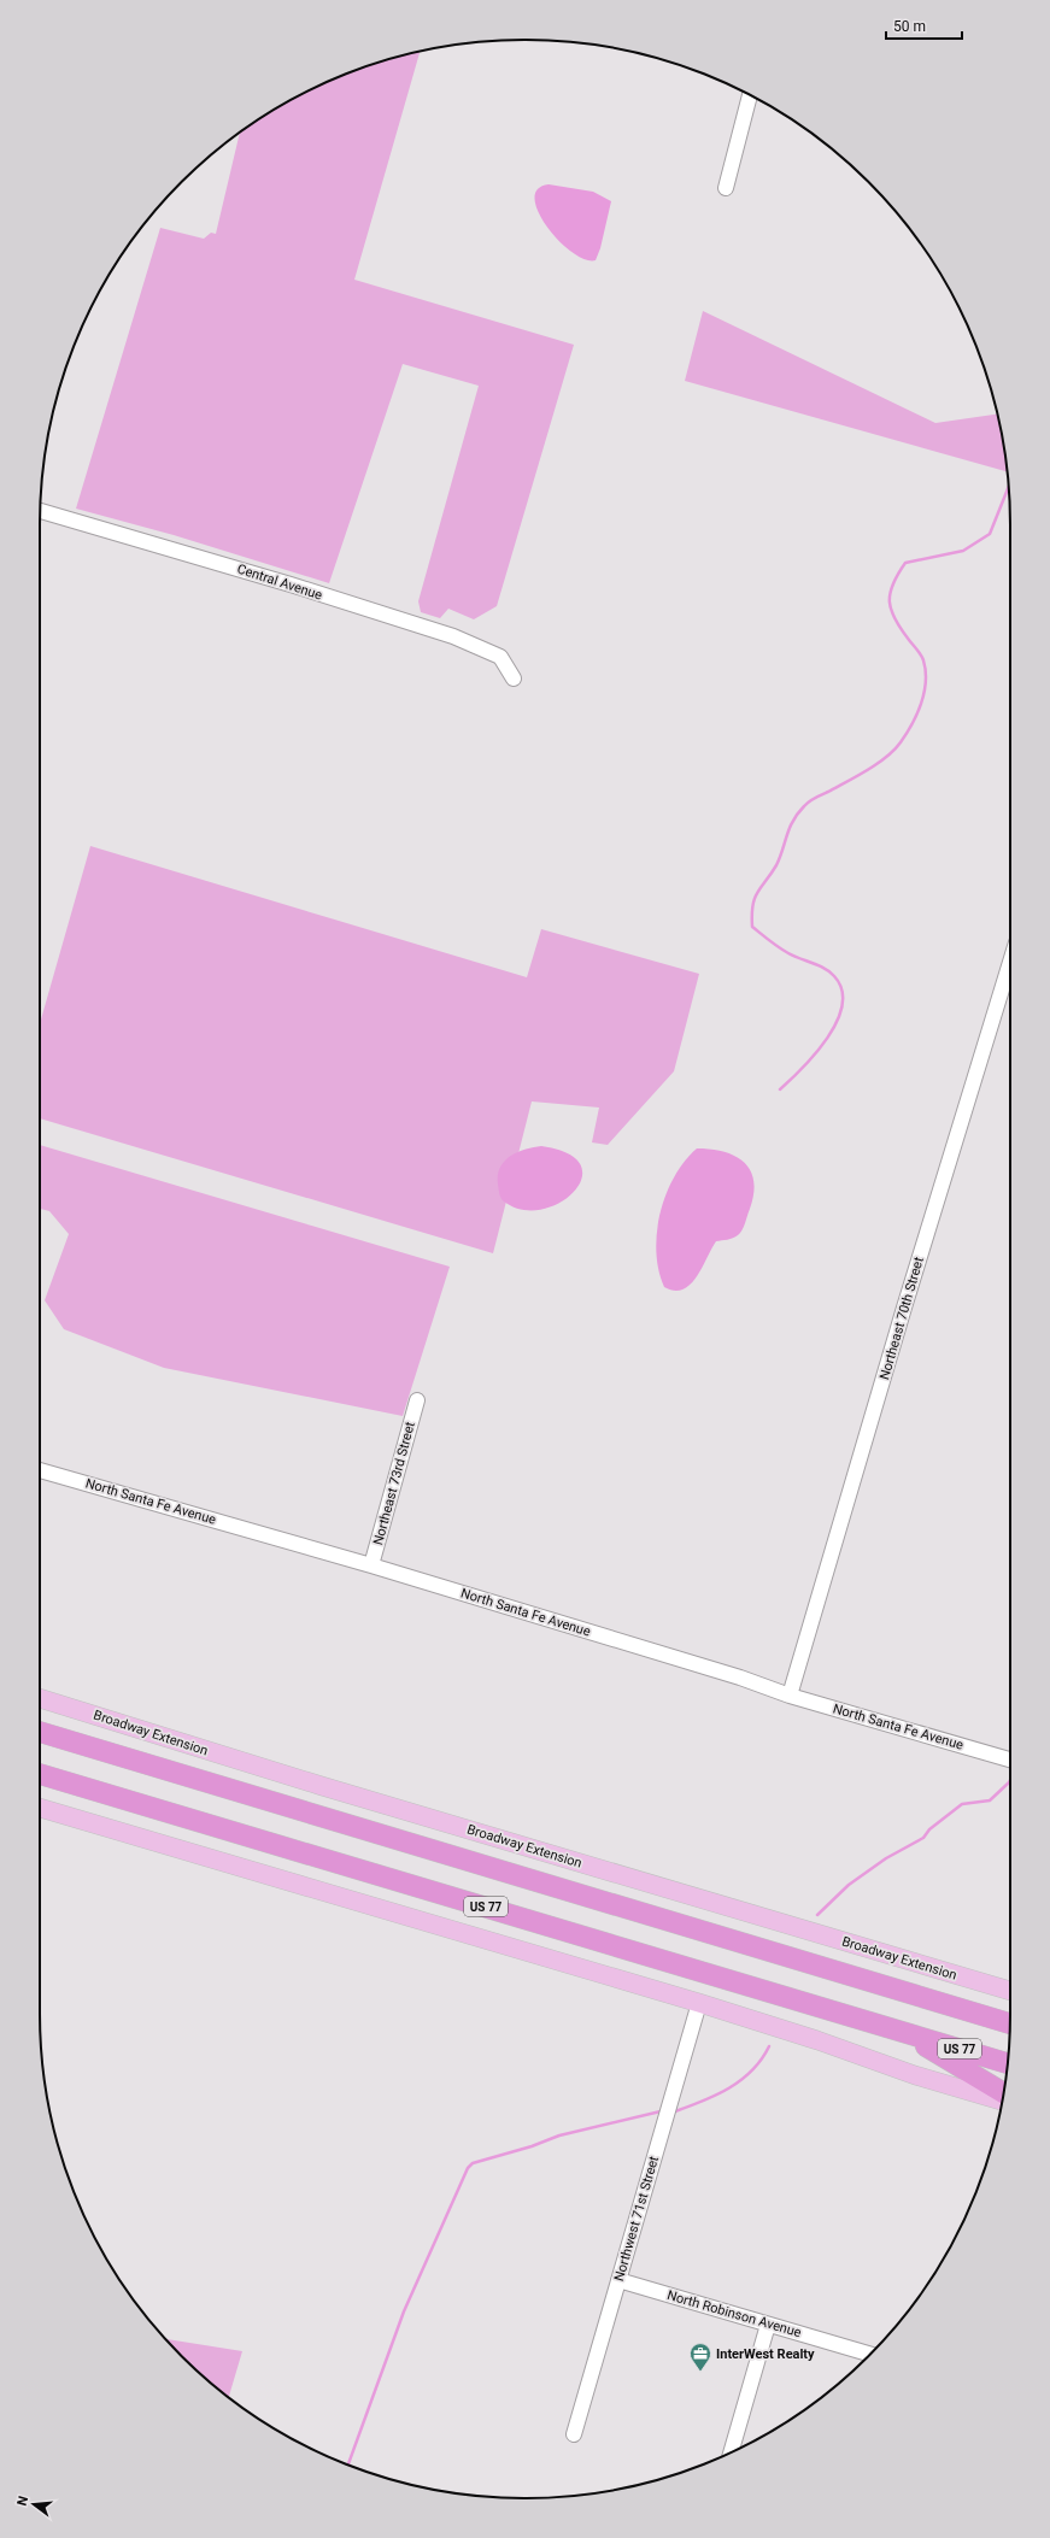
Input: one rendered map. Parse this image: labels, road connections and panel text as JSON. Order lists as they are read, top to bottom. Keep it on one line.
{"streets":{"highway":["US 77"],"main road":["Broadway Extension"],"street":["Central Avenue","Northeast 70th Street","Northeast 73rd Street","North Santa Fe Avenue","Northwest 71st Street","North Robinson Avenue"]},"crossings":[["Northeast 70th Street","North Santa Fe Avenue"],["Northeast 73rd Street","North Santa Fe Avenue"],["Northwest 71st Street","North Robinson Avenue"]],"places":{"office":["InterWest Realty"]},"scale_bar":"50 m","north":"left"}
